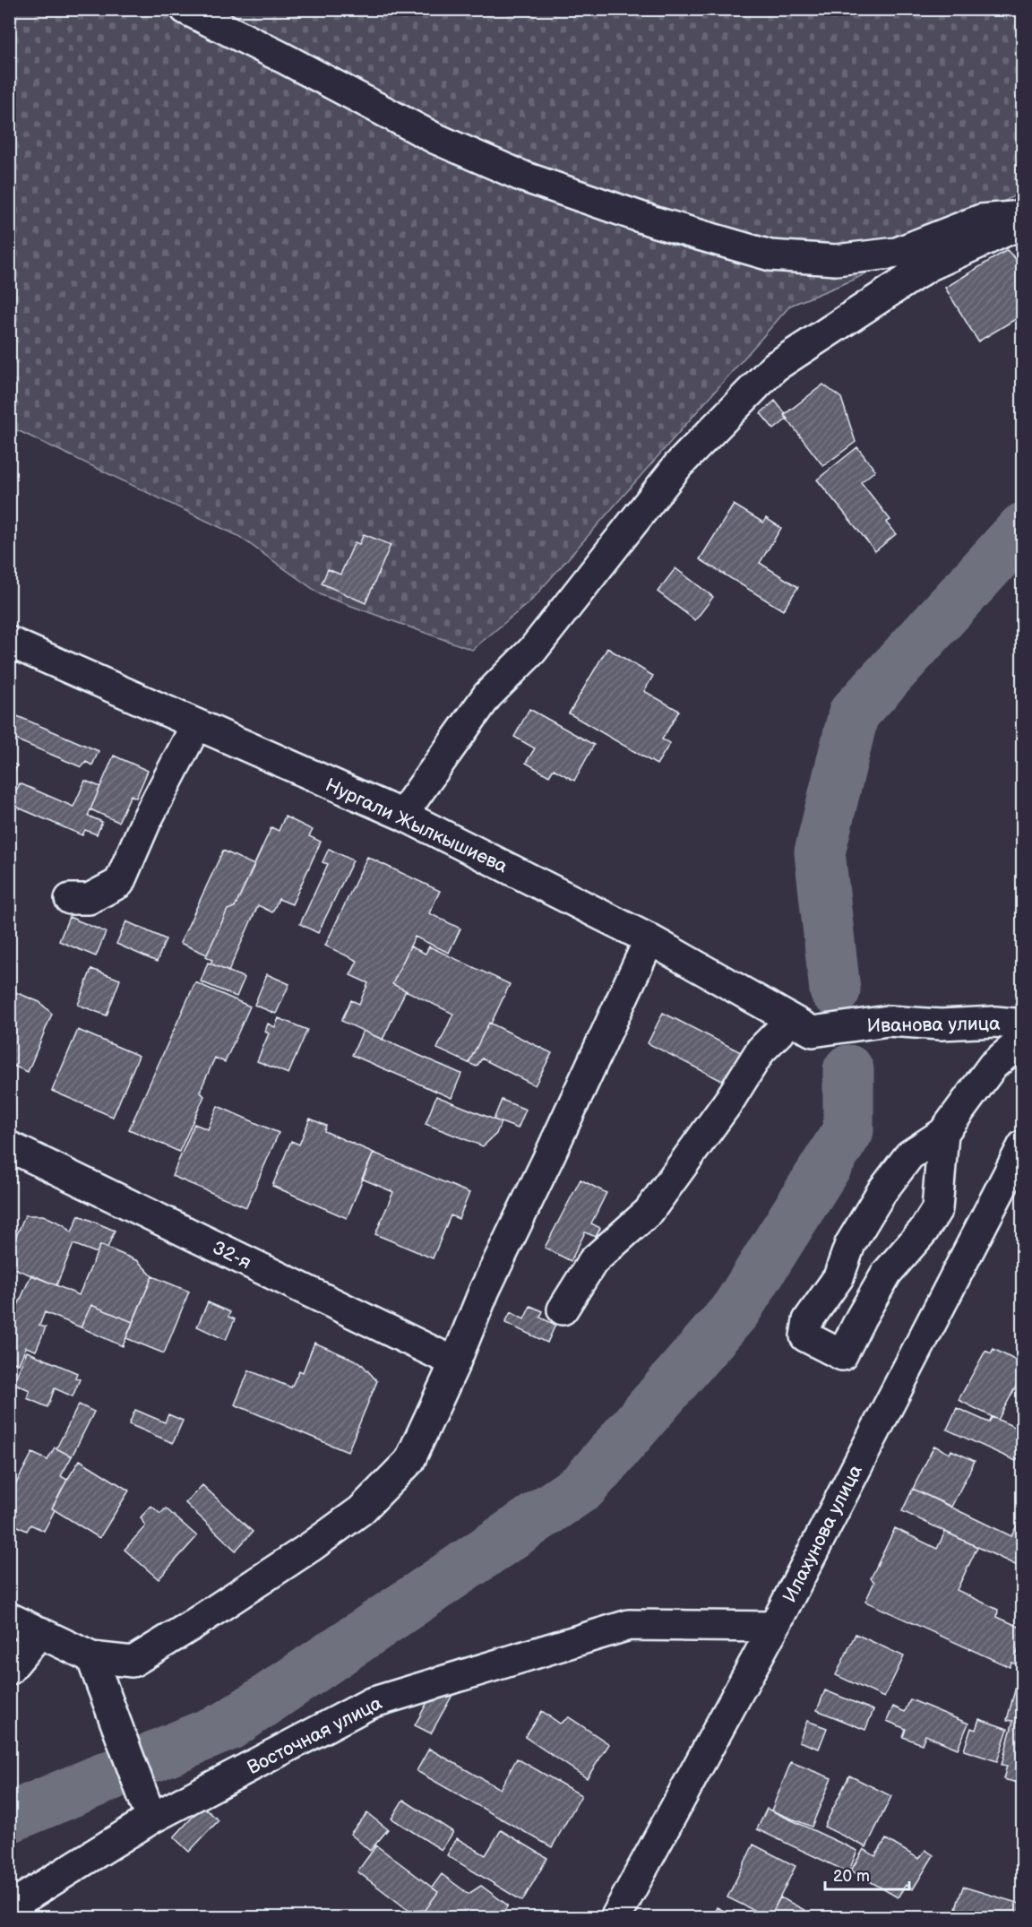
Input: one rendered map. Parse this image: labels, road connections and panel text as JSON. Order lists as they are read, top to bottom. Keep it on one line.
{"streets":{"street":["Нургали Жылкышиева","Иванова улица","32-я","Илахунова улица","Восточная улица"]},"crossings":[["Нургали Жылкышиева","Иванова улица"],["Илахунова улица","Восточная улица"]],"scale_bar":"20 m"}
